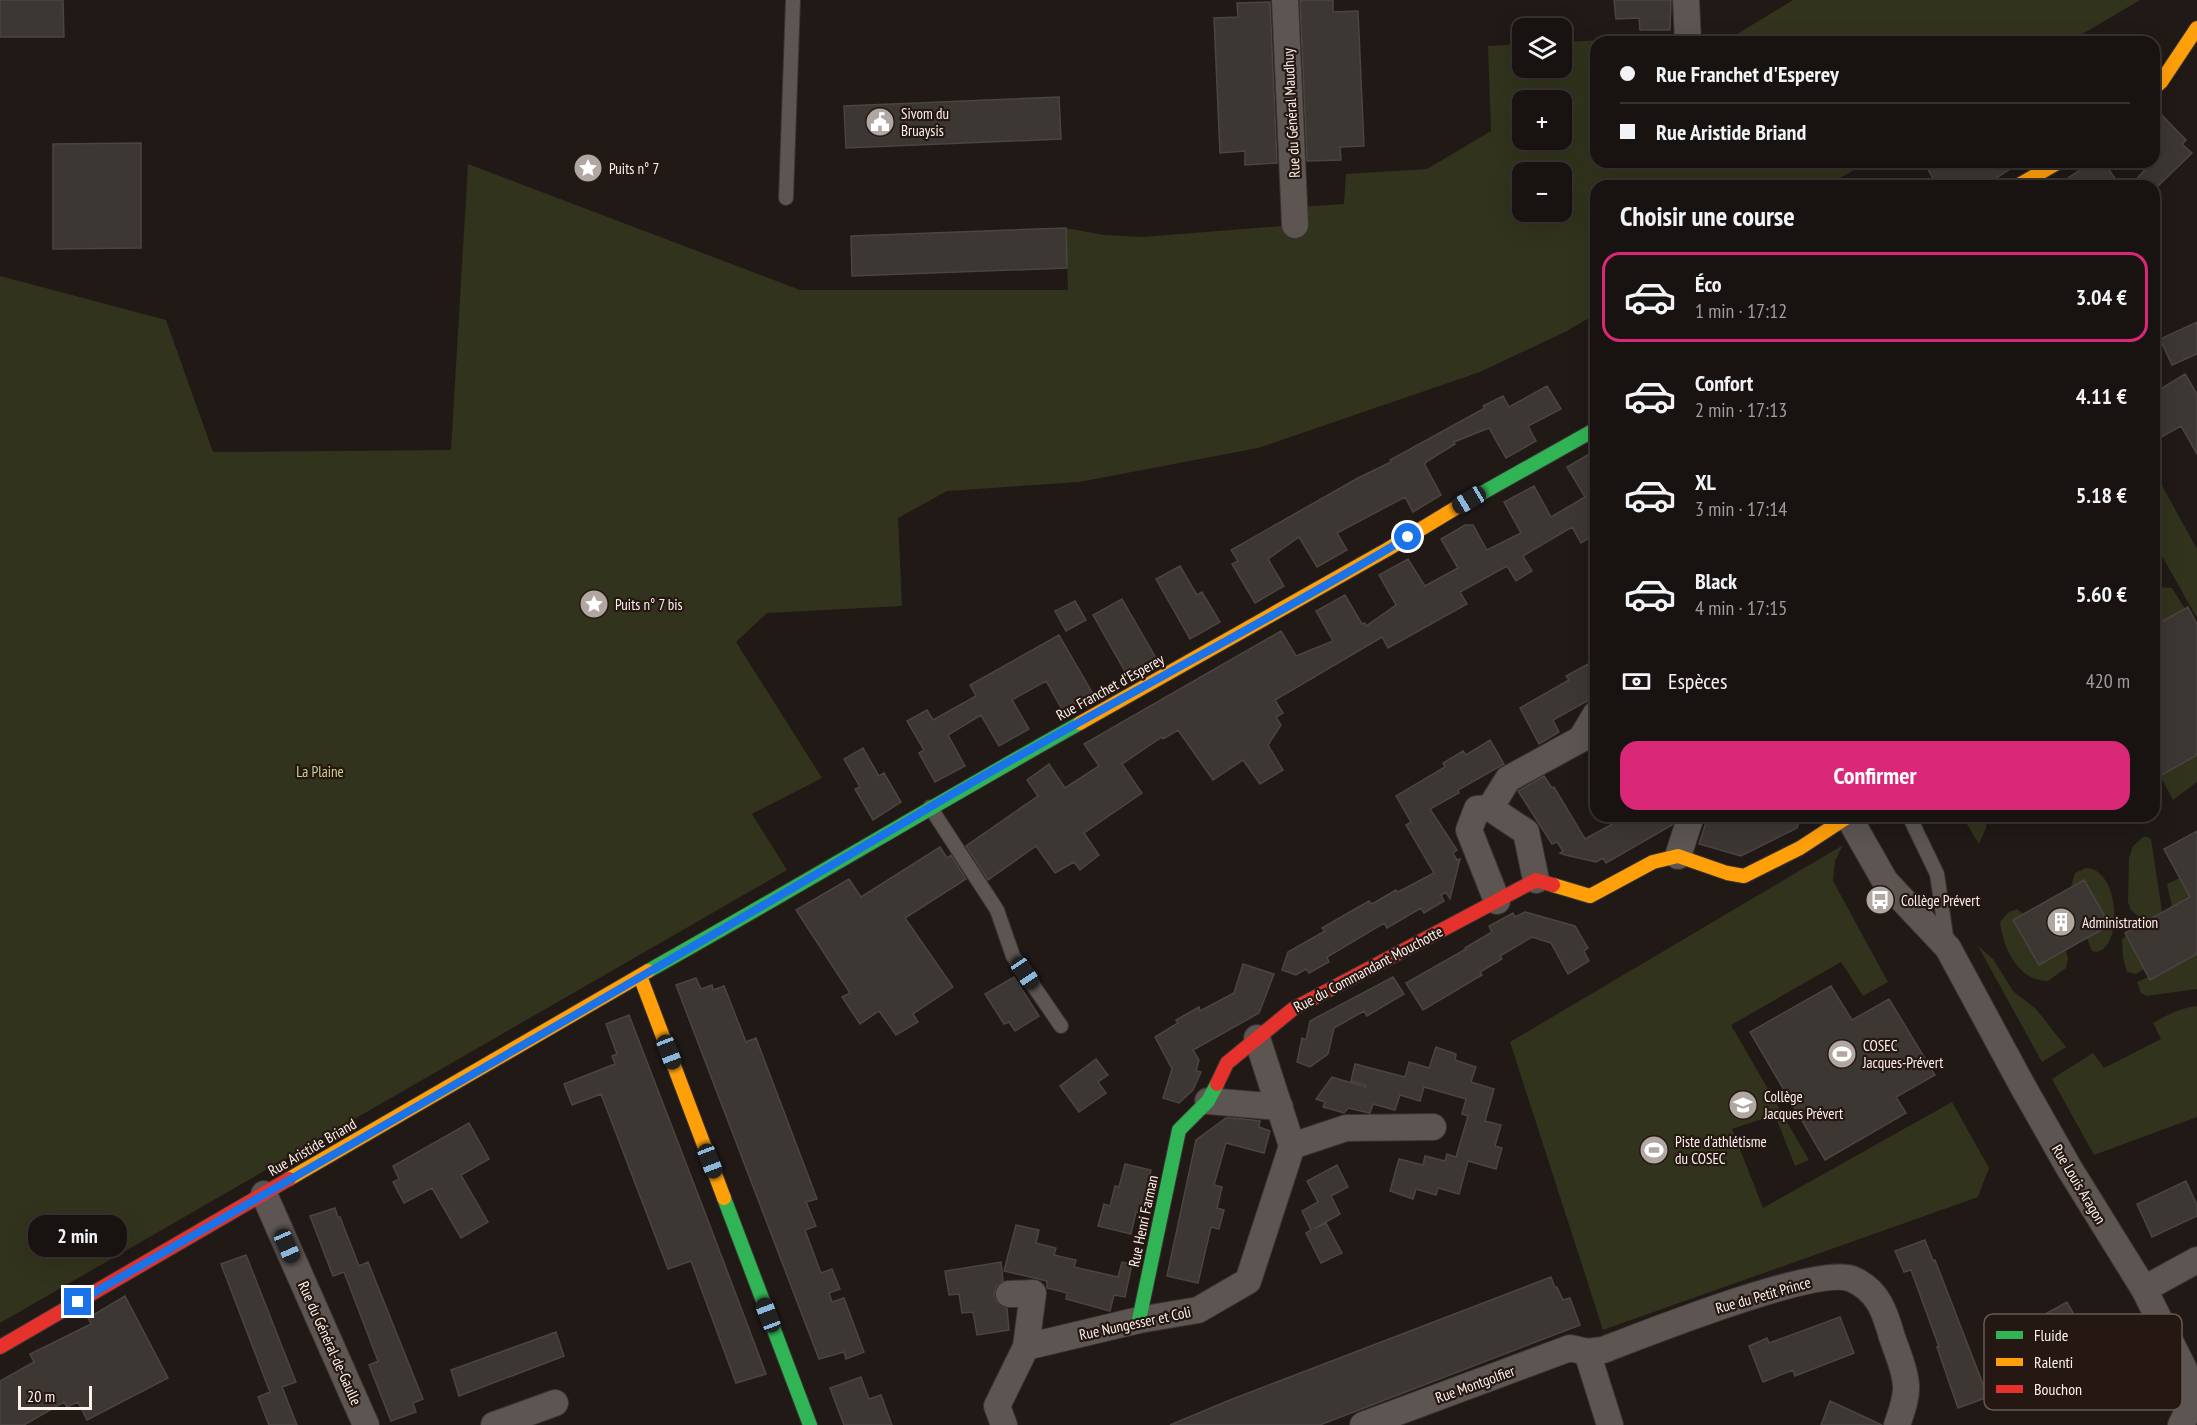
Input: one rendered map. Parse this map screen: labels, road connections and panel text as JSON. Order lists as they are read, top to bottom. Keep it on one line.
{"streets":{"street":["Rue du Général Maudhuy","Rue Franchet d'Esperey","Rue du Commandant Mouchotte","Rue Aristide Briand","Rue Louis Aragon","Rue Henri Farman","Rue du Petit Prince","Rue Nungesser et Coli","Rue du Général-de-Gaulle","Rue Montgolfier"]},"crossings":[["Rue Franchet d'Esperey","Rue Aristide Briand"],["Rue du Commandant Mouchotte","Rue Henri Farman"],["Rue Aristide Briand","Rue du Général-de-Gaulle"],["Rue Henri Farman","Rue Nungesser et Coli"],["Rue du Petit Prince","Rue Montgolfier"]],"parks":["La Plaine"],"places":{"public building":["Sivom du Bruaysis"],"place":["Puits n° 7","Puits n° 7 bis"],"bus stop":["Collège Prévert"],"building":["Administration"],"sports":["COSEC Jacques-Prévert","Piste d'athlétisme du COSEC"],"school or university":["Collège Jacques Prévert"]},"legend":["Fluide","Ralenti","Bouchon"],"scale_bar":"20 m","page":{"map_buttons":["+","−"],"banner":["Rue Franchet d'Esperey","Rue Aristide Briand"],"heading":"Choisir une course","list":[{"name":"Éco","note":"1 min · 17:12","value":"3.04 €"},{"name":"Confort","note":"2 min · 17:13","value":"4.11 €"},{"name":"XL","note":"3 min · 17:14","value":"5.18 €"},{"name":"Black","note":"4 min · 17:15","value":"5.60 €"}],"pay":["Espèces","420 m"],"buttons":"Confirmer","bubble":"2 min","scale":"20 m"}}
